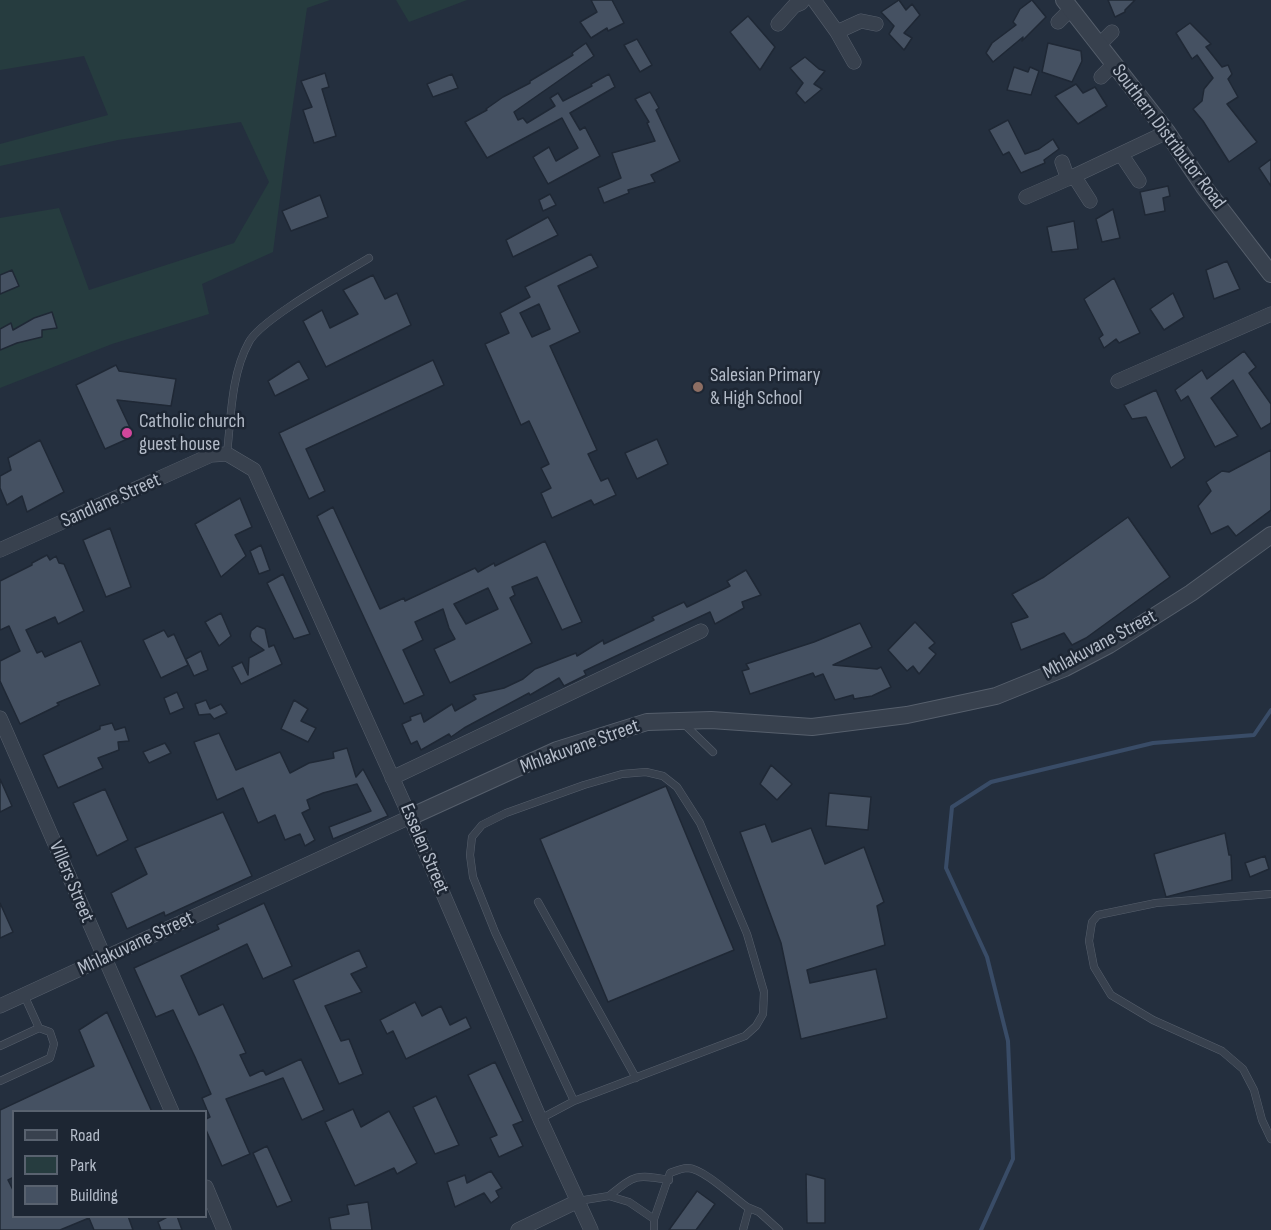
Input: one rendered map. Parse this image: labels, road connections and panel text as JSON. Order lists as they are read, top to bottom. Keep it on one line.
{"streets":{"street":["Southern Distributor Road","Sandlane Street","Mhlakuvane Street","Esselen Street","Villers Street"]},"crossings":[["Sandlane Street","Esselen Street"],["Mhlakuvane Street","Esselen Street"],["Mhlakuvane Street","Villers Street"]],"places":["Salesian Primary & High School","Catholic church guest house"],"legend":["Road","Park","Building"]}
